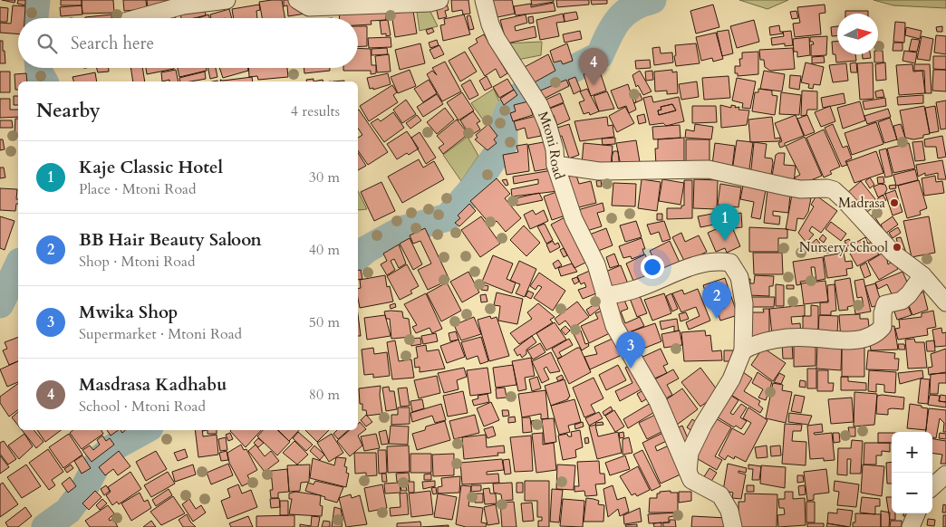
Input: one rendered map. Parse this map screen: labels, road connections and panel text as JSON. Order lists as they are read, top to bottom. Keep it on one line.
{"streets":{"street":["Mtoni Road"]},"places":["Madrasa","Nursery School"],"north":"right","page":{"search":"Search here","pins":["4","1","2","3"],"heading":["Nearby","4 results"],"list":[{"mark":"1","name":"Kaje Classic Hotel","note":"Place · Mtoni Road","value":"30 m"},{"mark":"2","name":"BB Hair Beauty Saloon","note":"Shop · Mtoni Road","value":"40 m"},{"mark":"3","name":"Mwika Shop","note":"Supermarket · Mtoni Road","value":"50 m"},{"mark":"4","name":"Masdrasa Kadhabu","note":"School · Mtoni Road","value":"80 m"}],"map_buttons":["+","−"]}}
